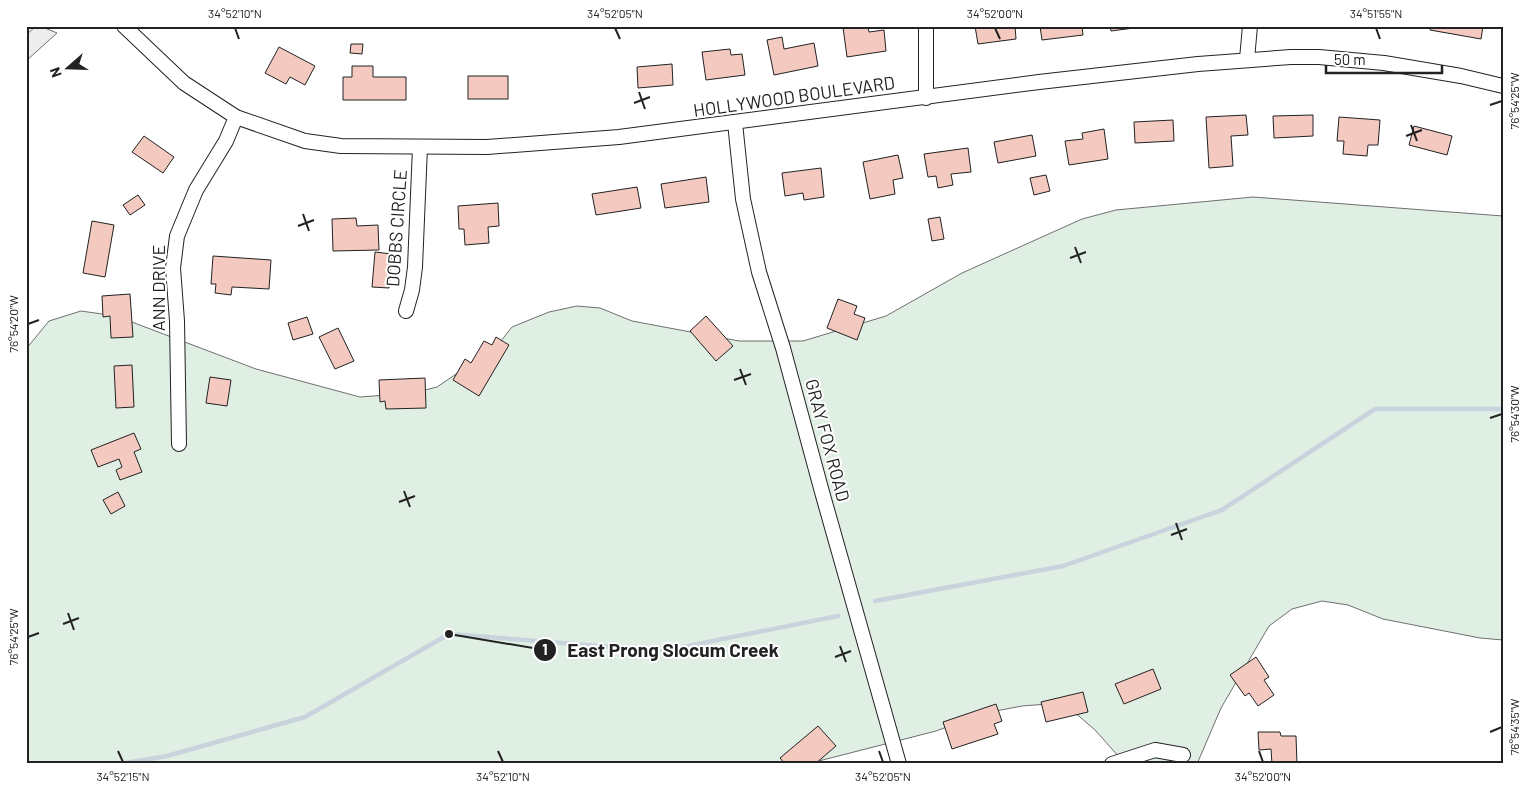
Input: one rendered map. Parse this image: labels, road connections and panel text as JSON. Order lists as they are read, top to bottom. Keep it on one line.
{"streets":{"street":["HOLLYWOOD BOULEVARD","DOBBS CIRCLE","ANN DRIVE","GRAY FOX ROAD"]},"crossings":[["HOLLYWOOD BOULEVARD","DOBBS CIRCLE"],["HOLLYWOOD BOULEVARD","ANN DRIVE"],["HOLLYWOOD BOULEVARD","GRAY FOX ROAD"]],"places":["East Prong Slocum Creek"],"scale_bar":"50 m","north":"left","coordinates":["34°52'10\"N","34°52'05\"N","34°52'00\"N","34°51'55\"N","76°54'25\"W","76°54'20\"W","76°54'30\"W","76°54'35\"W","34°52'15\"N"]}
